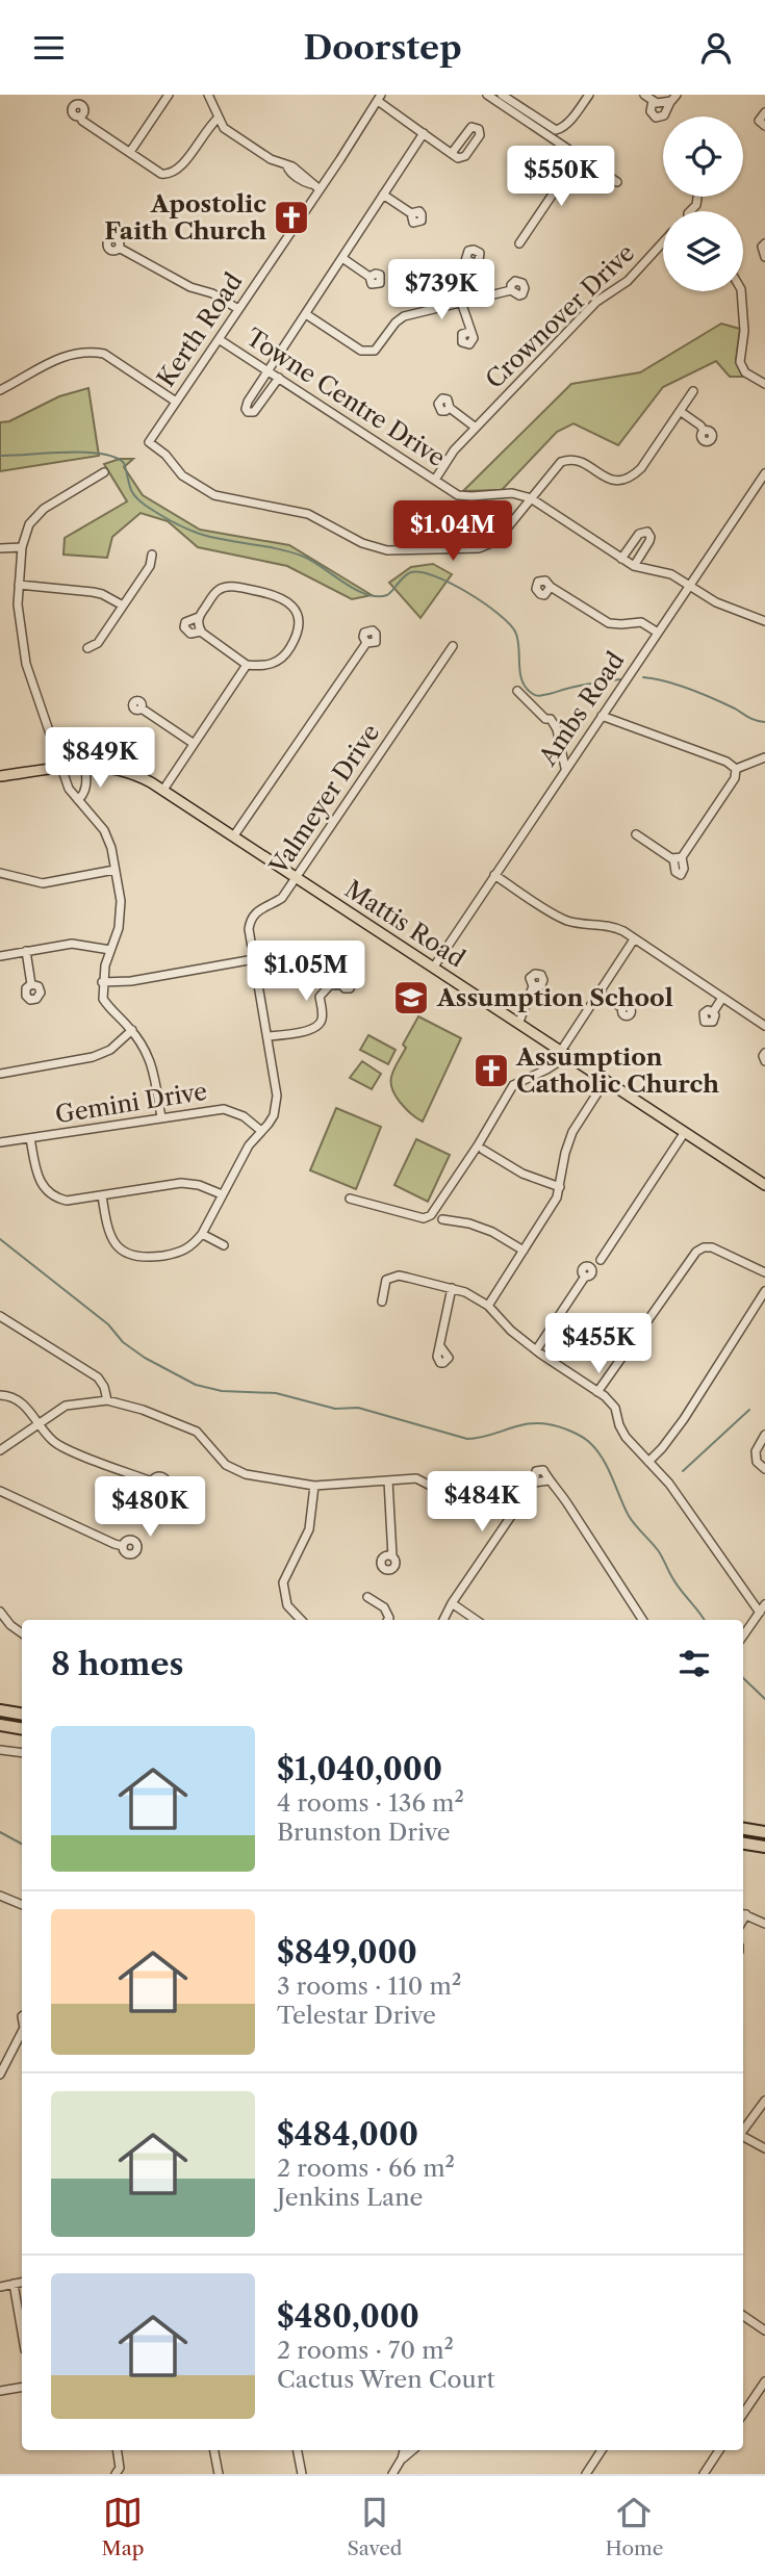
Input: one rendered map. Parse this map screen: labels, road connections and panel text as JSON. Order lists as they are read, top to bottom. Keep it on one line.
{"streets":{"main road":["Mattis Road"],"street":["Crownover Drive","Kerth Road","Towne Centre Drive","Ambs Road","Valmeyer Drive","Gemini Drive"]},"crossings":[["Crownover Drive","Towne Centre Drive"],["Kerth Road","Towne Centre Drive"],["Towne Centre Drive","Ambs Road"],["Ambs Road","Mattis Road"],["Valmeyer Drive","Mattis Road"],["Valmeyer Drive","Gemini Drive"]],"places":{"church":["Apostolic Faith Church","Assumption Catholic Church"],"school or university":["Assumption School"]},"page":{"header":"Doorstep","price":["$550K","$739K","$1.04M","$849K","$1.05M","$455K","$484K","$480K"],"heading":"8 homes","list":[{"name":"$1,040,000","note":"4 rooms · 136 m² · Brunston Drive"},{"name":"$849,000","note":"3 rooms · 110 m² · Telestar Drive"},{"name":"$484,000","note":"2 rooms · 66 m² · Jenkins Lane"},{"name":"$480,000","note":"2 rooms · 70 m² · Cactus Wren Court"}],"tabs":["Map","Saved","Home"]}}
